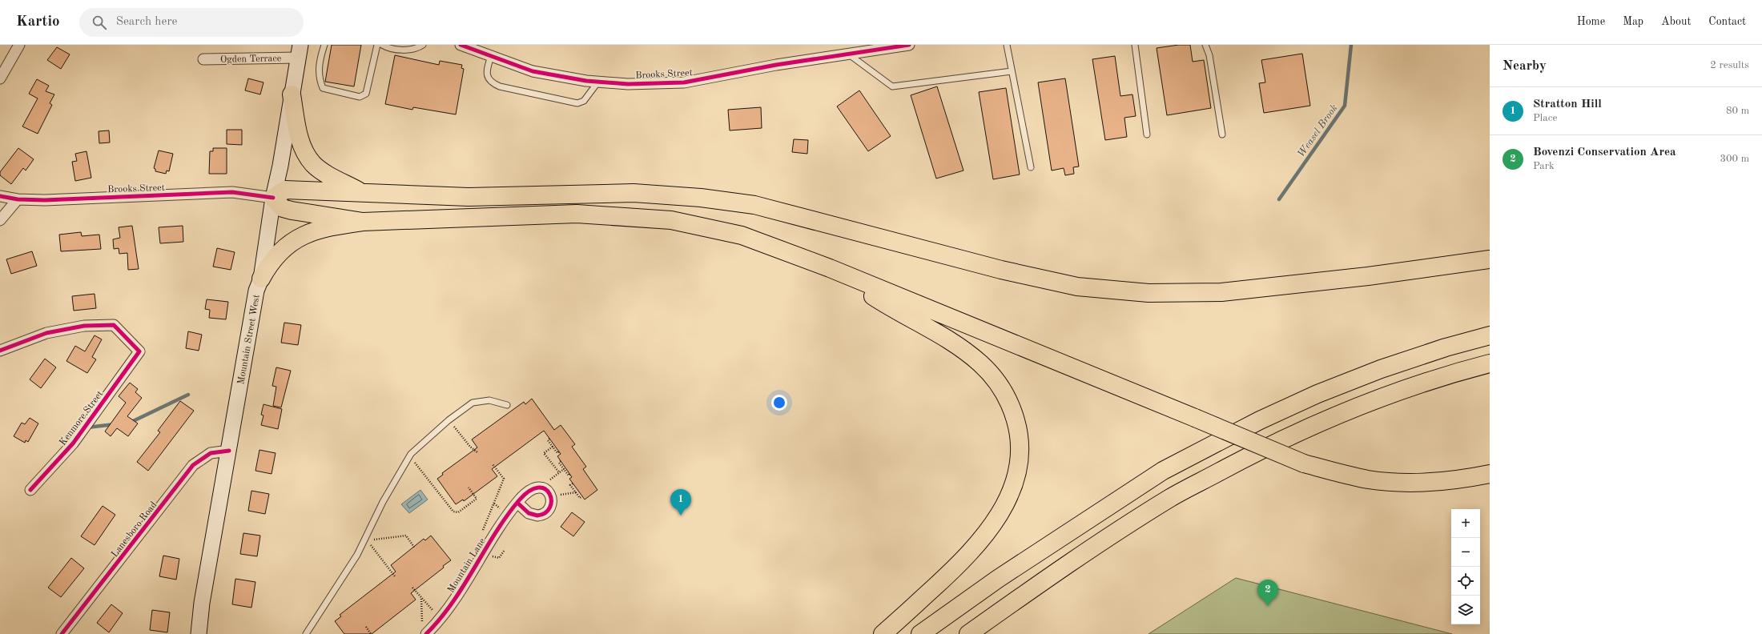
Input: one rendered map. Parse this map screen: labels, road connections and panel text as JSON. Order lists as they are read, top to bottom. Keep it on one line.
{"streets":{"main road":["Mountain Street West"],"street":["Ogden Terrace","Brooks Street","Kenmore Street","Lanesboro Road","Mountain Lane"]},"crossings":[["Ogden Terrace","Mountain Street West"],["Brooks Street","Mountain Street West"],["Mountain Street West","Lanesboro Road"]],"water":["Weasel Brook"],"page":{"header":"Kartio","search":"Search here","nav":["Home","Map","About","Contact"],"heading":["Nearby","2 results"],"list":[{"mark":"1","name":"Stratton Hill","note":"Place","value":"80 m"},{"mark":"2","name":"Bovenzi Conservation Area","note":"Park","value":"300 m"}],"pins":["1","2"],"map_buttons":["+","−"]}}
